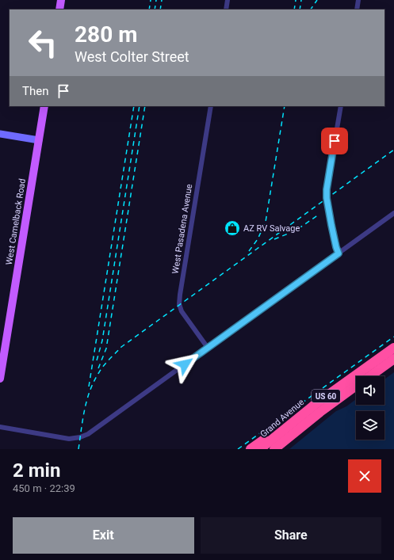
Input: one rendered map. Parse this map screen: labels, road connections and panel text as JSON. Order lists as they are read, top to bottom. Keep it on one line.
{"streets":{"highway":["US 60","Grand Avenue"],"main road":["West Camelback Road"],"street":["West Pasadena Avenue"]},"places":{"shop":["AZ RV Salvage"]},"page":{"turn":["280 m","West Colter Street"],"then":"Then","heading":["2 min","450 m · 22:39"],"buttons":["Exit","Share"]}}
